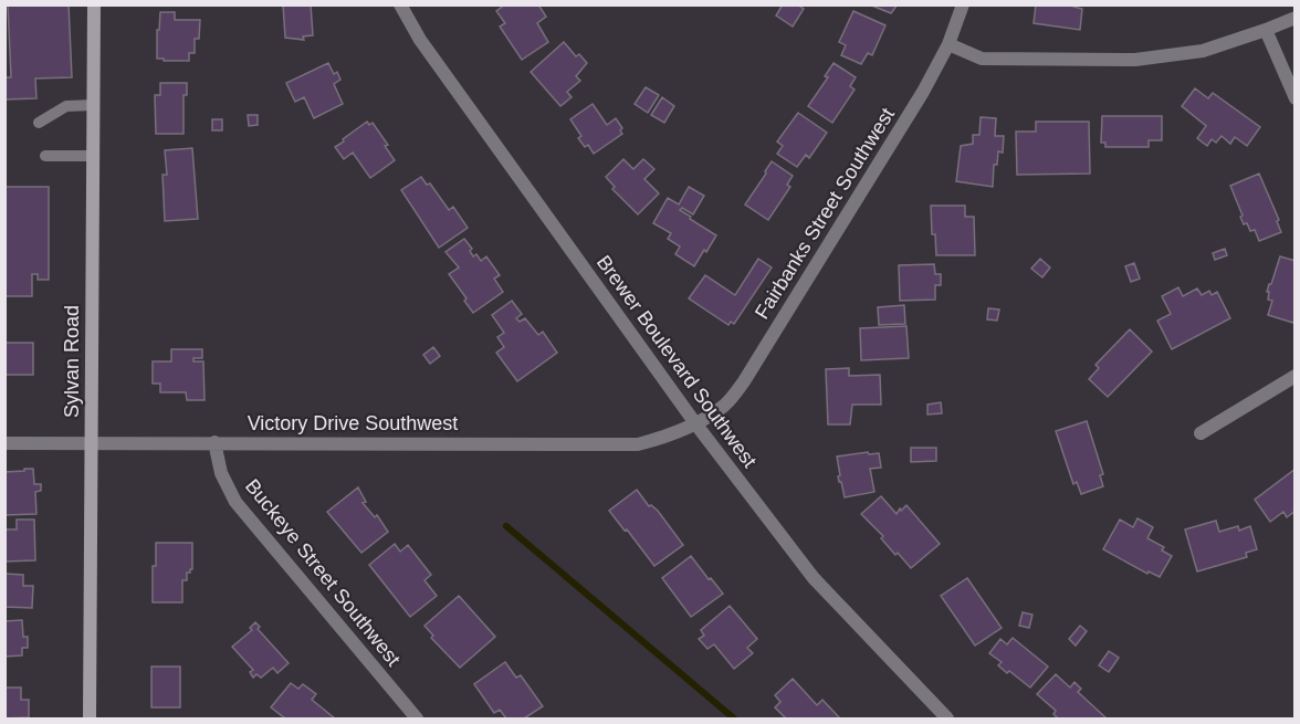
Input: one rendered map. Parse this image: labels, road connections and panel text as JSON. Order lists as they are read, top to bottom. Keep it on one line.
{"streets":{"main road":["Sylvan Road"],"street":["Fairbanks Street Southwest","Brewer Boulevard Southwest","Victory Drive Southwest","Buckeye Street Southwest"]},"crossings":[["Fairbanks Street Southwest","Brewer Boulevard Southwest"],["Fairbanks Street Southwest","Victory Drive Southwest"],["Sylvan Road","Victory Drive Southwest"],["Brewer Boulevard Southwest","Victory Drive Southwest"],["Victory Drive Southwest","Buckeye Street Southwest"]]}
